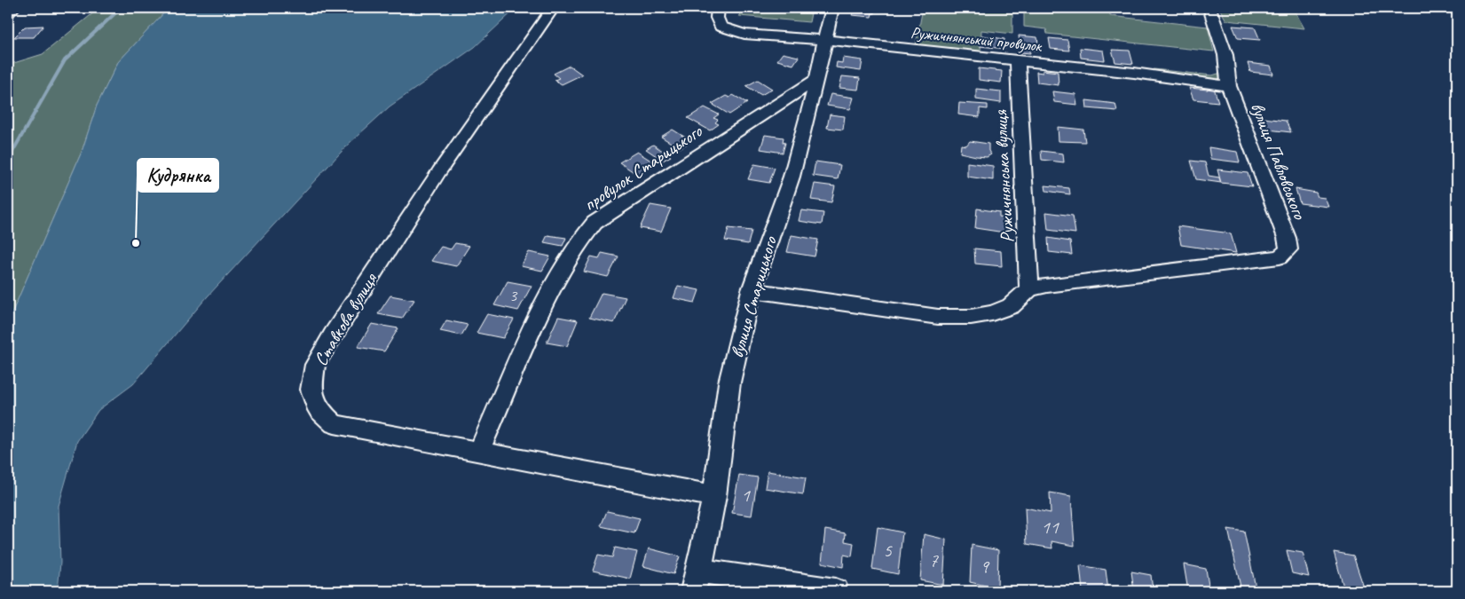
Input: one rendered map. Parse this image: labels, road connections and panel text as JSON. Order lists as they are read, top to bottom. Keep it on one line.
{"streets":{"street":["Ружичнянський провулок","вулиця Павловського","провулок Старицького","Ружичнянська вулиця","вулиця Старицького","Ставкова вулиця"]},"crossings":[["Ружичнянський провулок","вулиця Павловського"],["Ружичнянський провулок","Ружичнянська вулиця"],["Ружичнянський провулок","вулиця Старицького"],["вулиця Павловського","Ружичнянська вулиця"],["провулок Старицького","вулиця Старицького"],["провулок Старицького","Ставкова вулиця"],["вулиця Старицького","Ставкова вулиця"]],"places":["Кудрянка"],"house_numbers":["3","1","11","5","7","9"]}
